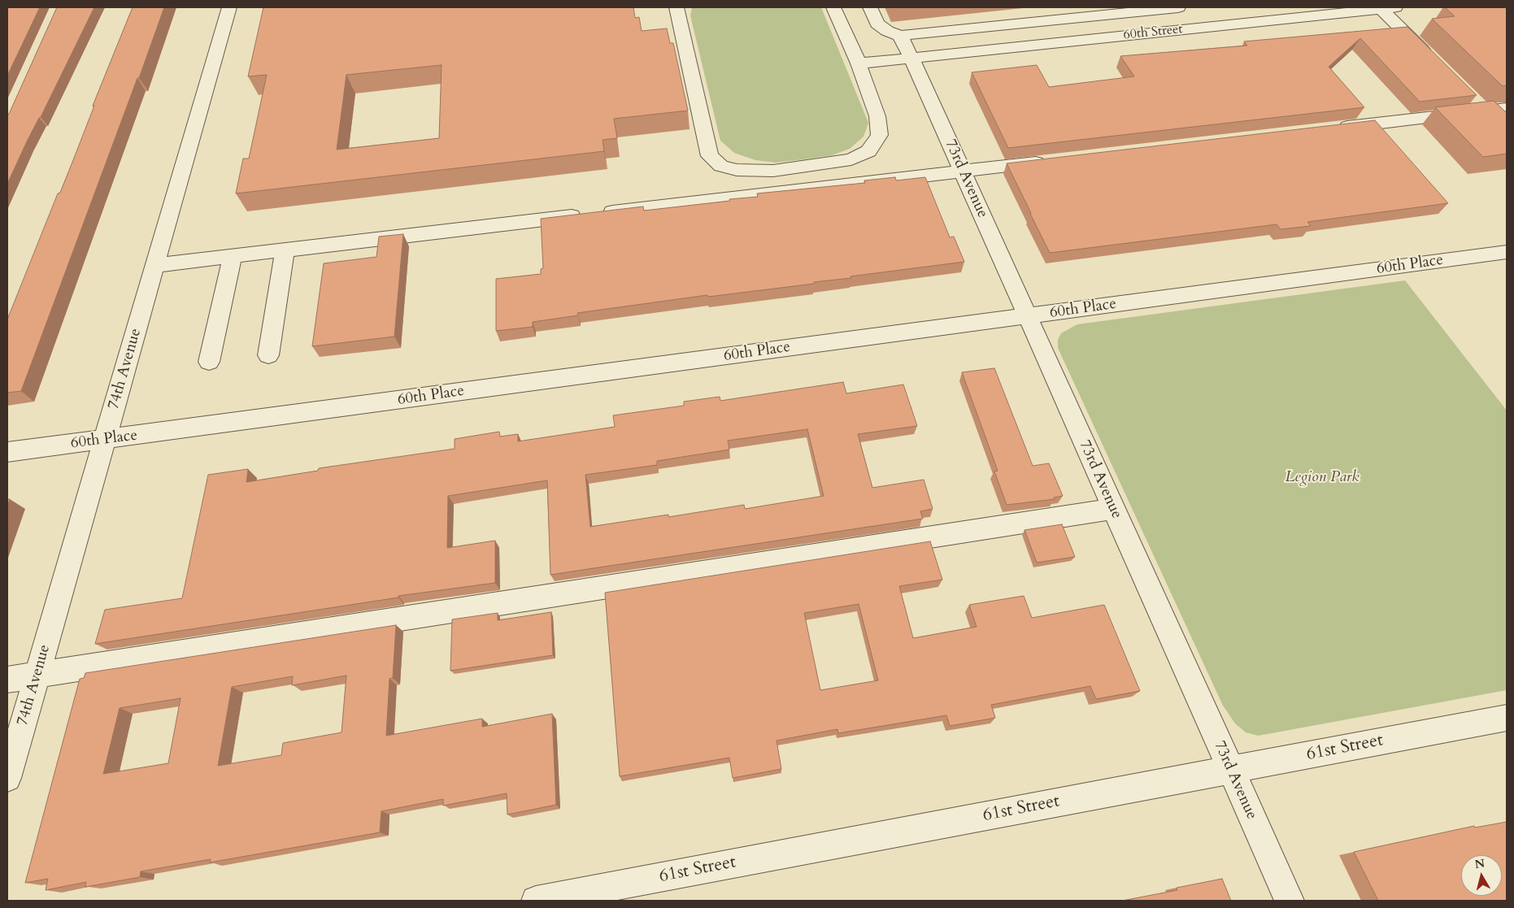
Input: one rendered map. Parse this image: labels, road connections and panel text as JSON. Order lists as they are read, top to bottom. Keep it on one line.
{"streets":{"street":["60th Street","73rd Avenue","60th Place","74th Avenue","61st Street"]},"crossings":[["60th Street","73rd Avenue"],["73rd Avenue","60th Place"],["73rd Avenue","61st Street"],["60th Place","74th Avenue"]],"parks":["Legion Park"],"north":"top"}
